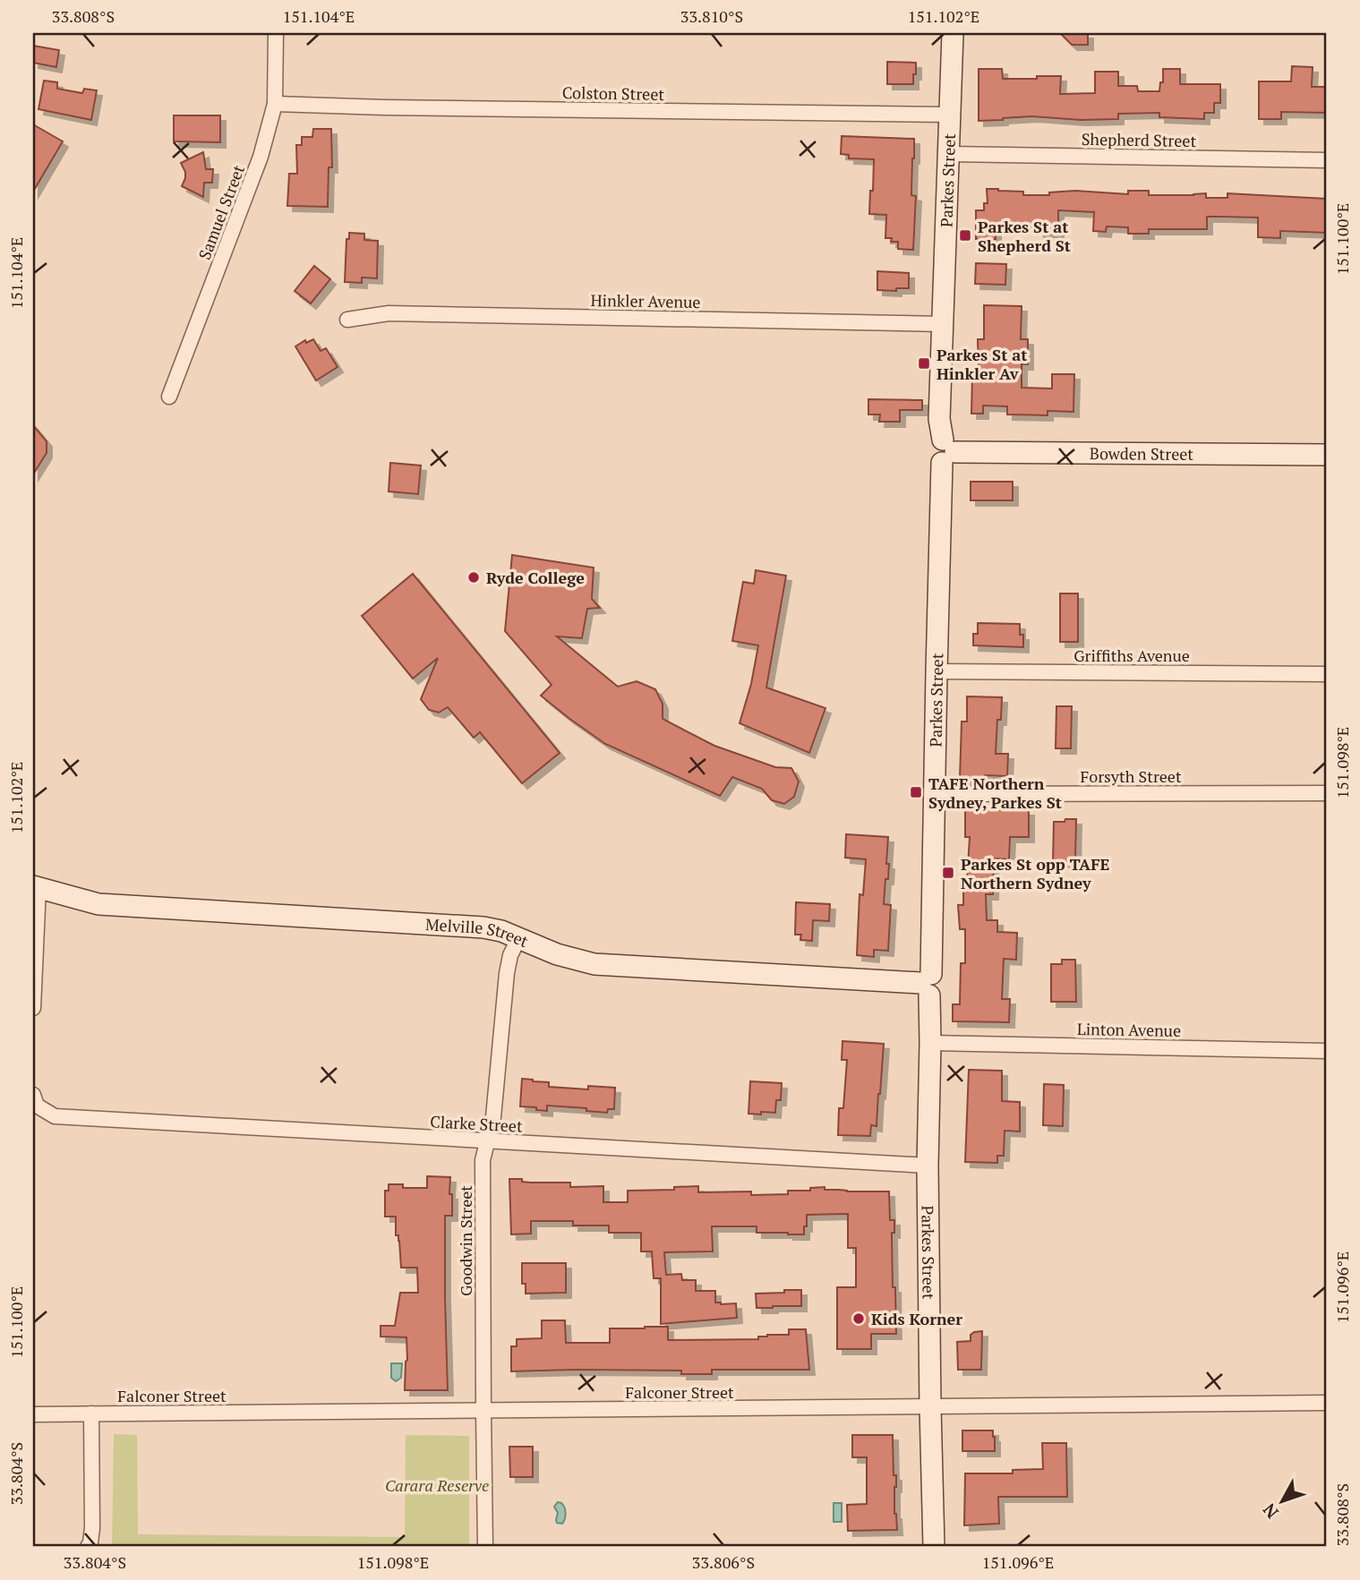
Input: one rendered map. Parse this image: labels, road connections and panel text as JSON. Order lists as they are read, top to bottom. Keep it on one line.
{"streets":{"street":["Colston Street","Shepherd Street","Parkes Street","Samuel Street","Hinkler Avenue","Bowden Street","Griffiths Avenue","Forsyth Street","Melville Street","Linton Avenue","Clarke Street","Goodwin Street","Falconer Street"]},"crossings":[["Colston Street","Parkes Street"],["Colston Street","Samuel Street"],["Shepherd Street","Parkes Street"],["Parkes Street","Hinkler Avenue"],["Parkes Street","Bowden Street"],["Parkes Street","Griffiths Avenue"],["Parkes Street","Forsyth Street"],["Parkes Street","Melville Street"],["Parkes Street","Linton Avenue"],["Parkes Street","Clarke Street"],["Parkes Street","Falconer Street"],["Melville Street","Goodwin Street"],["Clarke Street","Goodwin Street"],["Goodwin Street","Falconer Street"]],"parks":["Carara Reserve"],"places":{"transit":["Parkes St at Shepherd St","Parkes St at Hinkler Av","TAFE Northern Sydney, Parkes St","Parkes St opp TAFE Northern Sydney"],"other":["Ryde College","Kids Korner"]},"north":"bottom left","coordinates":["33.808°S","151.104°E","33.810°S","151.102°E","151.100°E","151.098°E","151.096°E","33.804°S","33.806°S"]}
